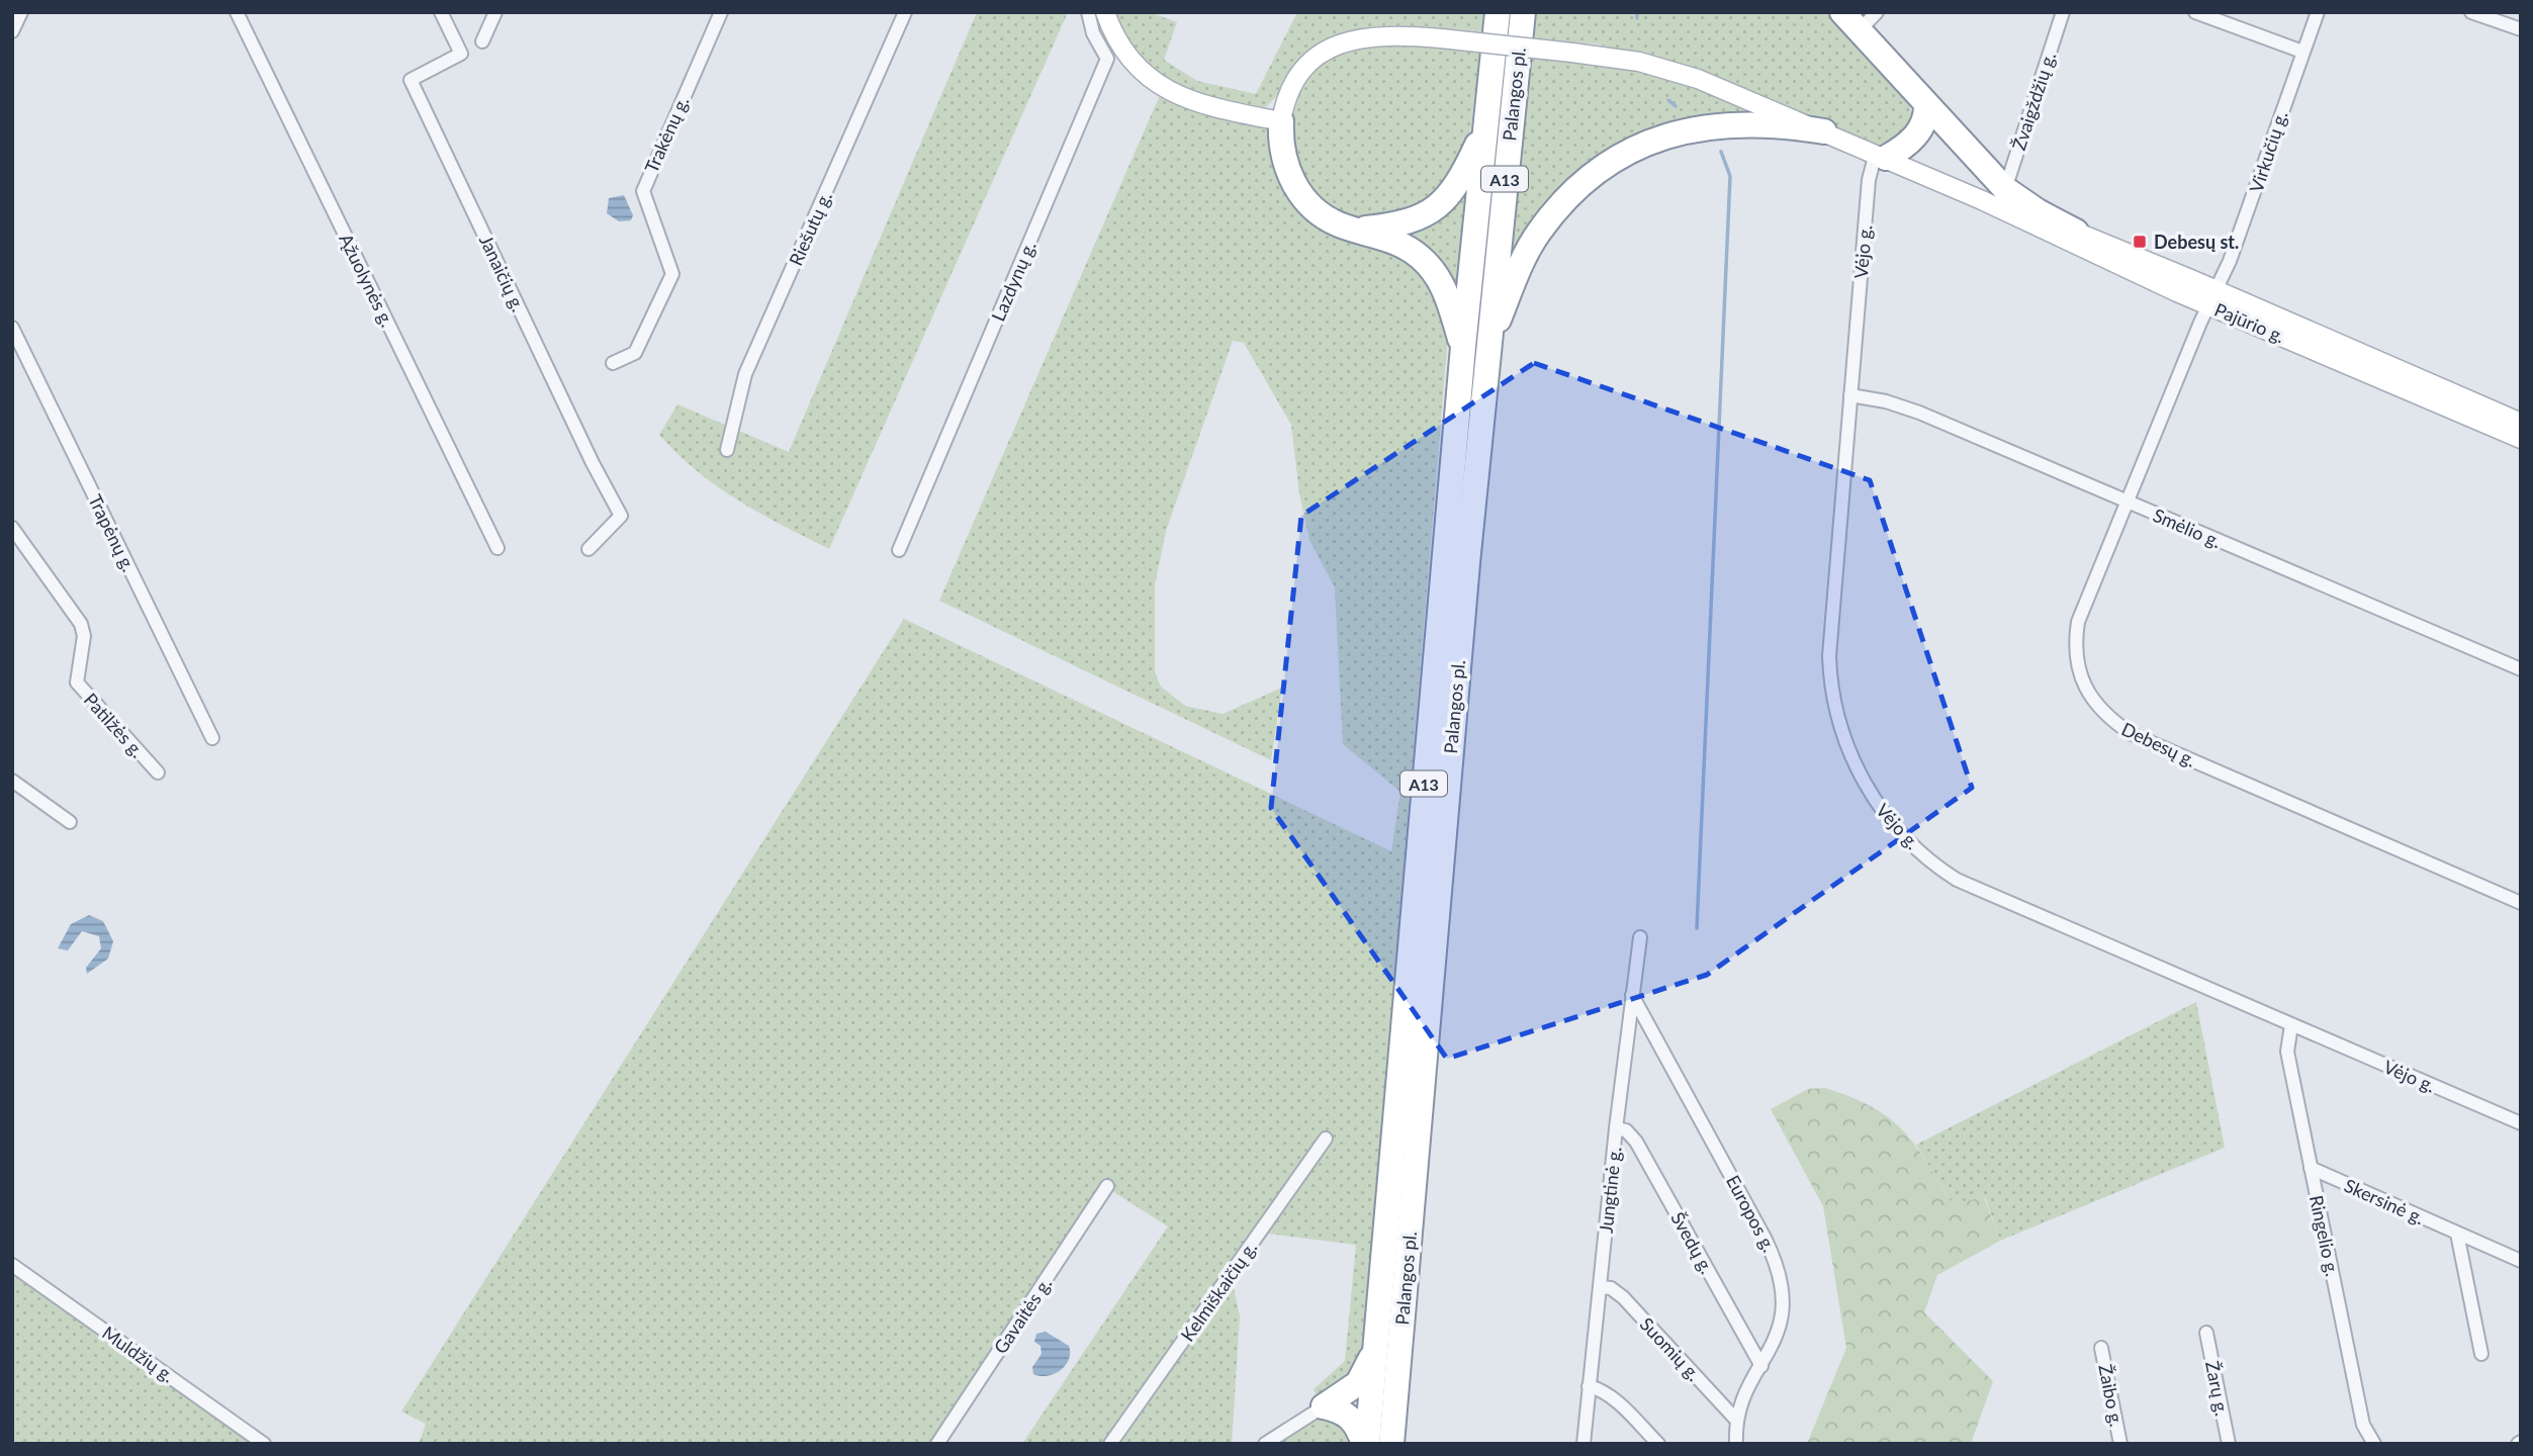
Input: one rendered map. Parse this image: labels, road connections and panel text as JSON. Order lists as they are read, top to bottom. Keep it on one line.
{"streets":{"highway":["Palangos pl.","A13"],"main road":["Pajūrio g."],"street":["Žvaigždžių g.","Trakėnų g.","Virkučių g.","Riešutų g.","Vėjo g.","Janaičių g.","Ąžuolynės g.","Lazdynų g.","Smėlio g.","Trapėnų g.","Patilžės g.","Debesų g.","Jungtinė g.","Skersinė g.","Europos g.","Ringelio g.","Švedų g.","Kelmiškaičių g.","Gavaitės g.","Suomių g.","Muldžių g.","Žarų g.","Žaibo g."]},"crossings":[["Virkučių g.","Pajūrio g."],["Virkučių g.","Debesų g."],["Vėjo g.","Pajūrio g."],["Vėjo g.","Smėlio g."],["Vėjo g.","Ringelio g."],["Pajūrio g.","Debesų g."],["Smėlio g.","Debesų g."],["Jungtinė g.","Europos g."],["Jungtinė g.","Švedų g."],["Jungtinė g.","Suomių g."],["Skersinė g.","Ringelio g."],["Europos g.","Švedų g."],["Europos g.","Suomių g."]],"places":{"transit":["Debesų st."]}}
